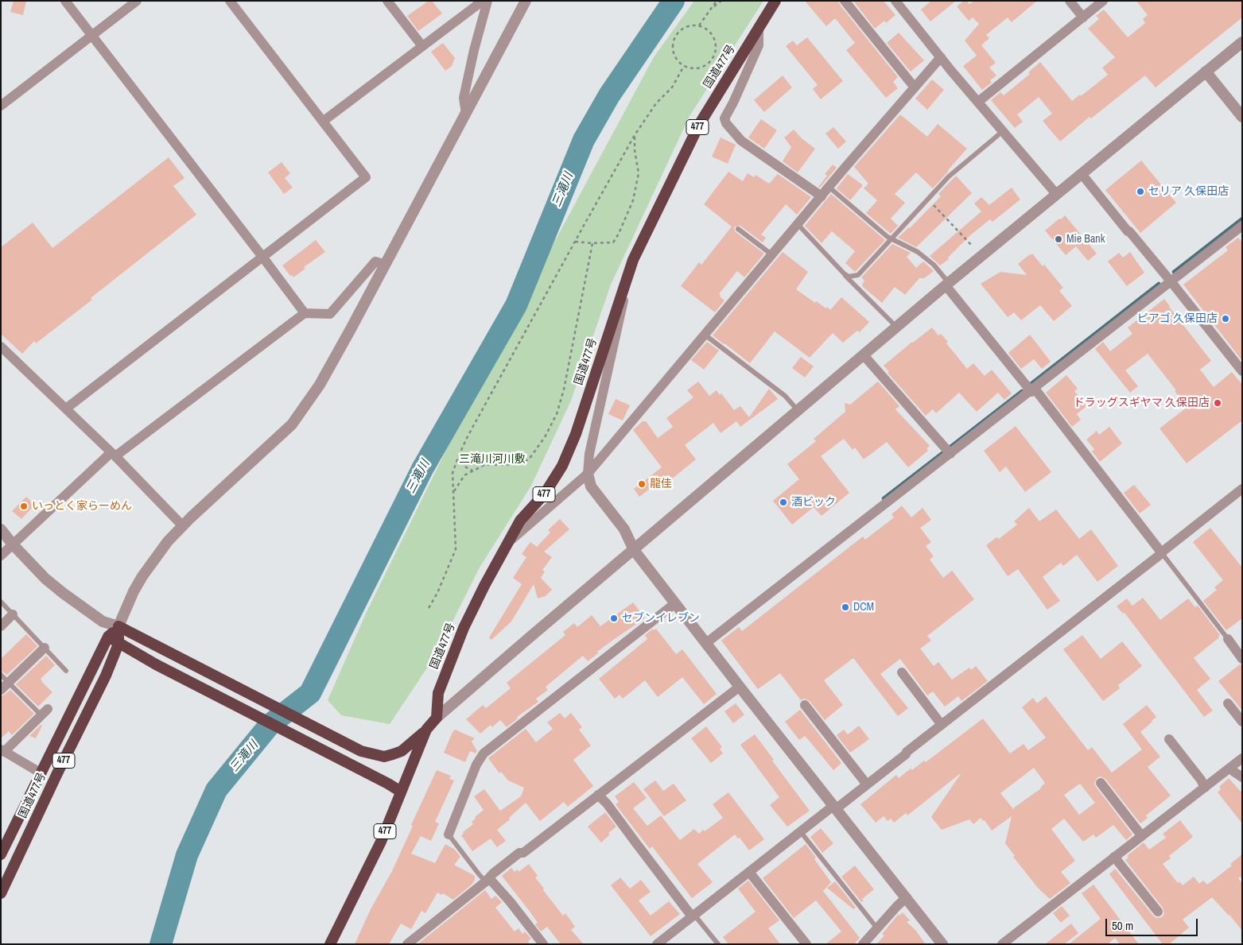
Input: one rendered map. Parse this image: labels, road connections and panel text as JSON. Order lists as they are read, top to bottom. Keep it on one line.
{"streets":{"highway":["国道477号","477"]},"crossings":[["国道477号","477"]],"water":["三滝川"],"parks":["三滝川河川敷"],"places":["セリア 久保田店","Mie Bank","ピアゴ 久保田店","ドラッグスギヤマ 久保田店","龍佳","酒ビック","いっとく家らーめん","DCM","セブンイレブン"],"scale_bar":"50 m"}
